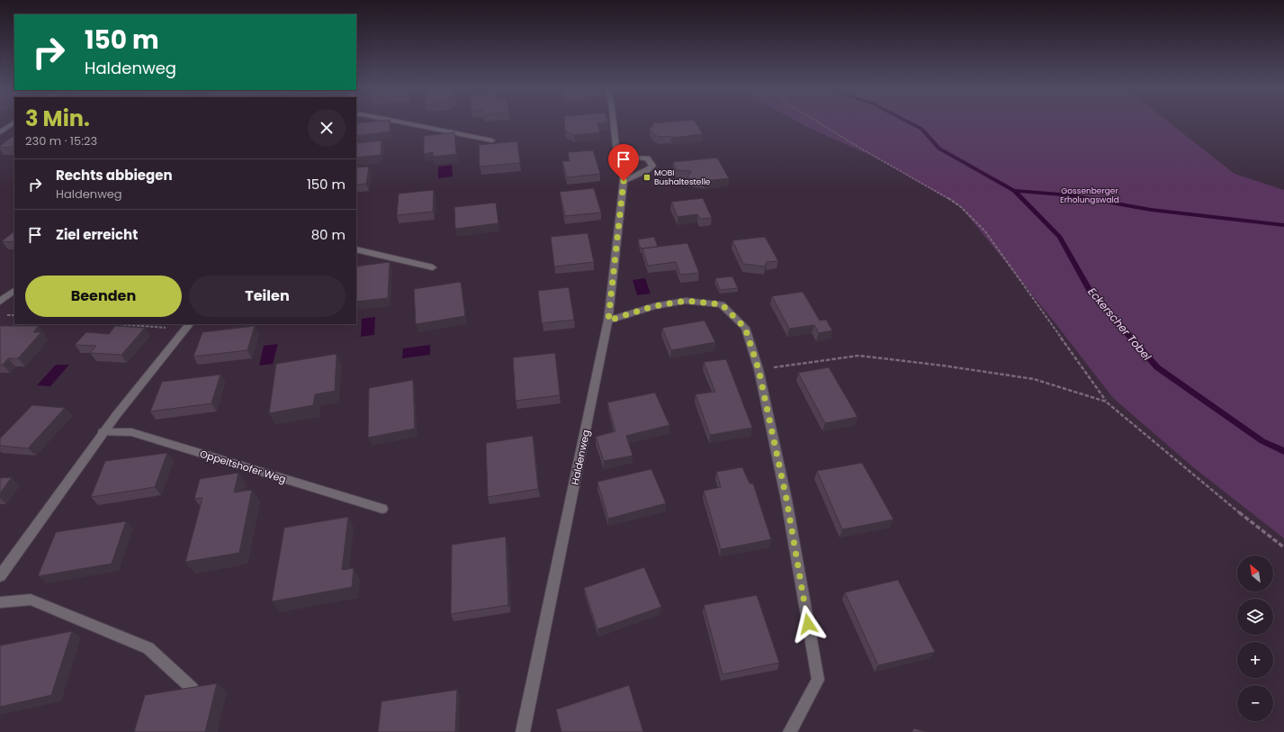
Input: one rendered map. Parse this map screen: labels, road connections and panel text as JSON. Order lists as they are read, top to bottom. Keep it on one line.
{"streets":{"street":["Haldenweg","Oppeltshofer Weg"]},"water":["Eckerscher Tobel"],"parks":["Gossenberger Erholungswald"],"places":{"transit":["MOBI Bushaltestelle"]},"north":"top left","page":{"turn":["150 m","Haldenweg"],"heading":["3 Min.","230 m · 15:23"],"list":[{"name":"Rechts abbiegen","note":"Haldenweg","value":"150 m"},{"name":"Ziel erreicht","value":"80 m"}],"buttons":["Beenden","Teilen"],"map_buttons":["+","−"]}}
